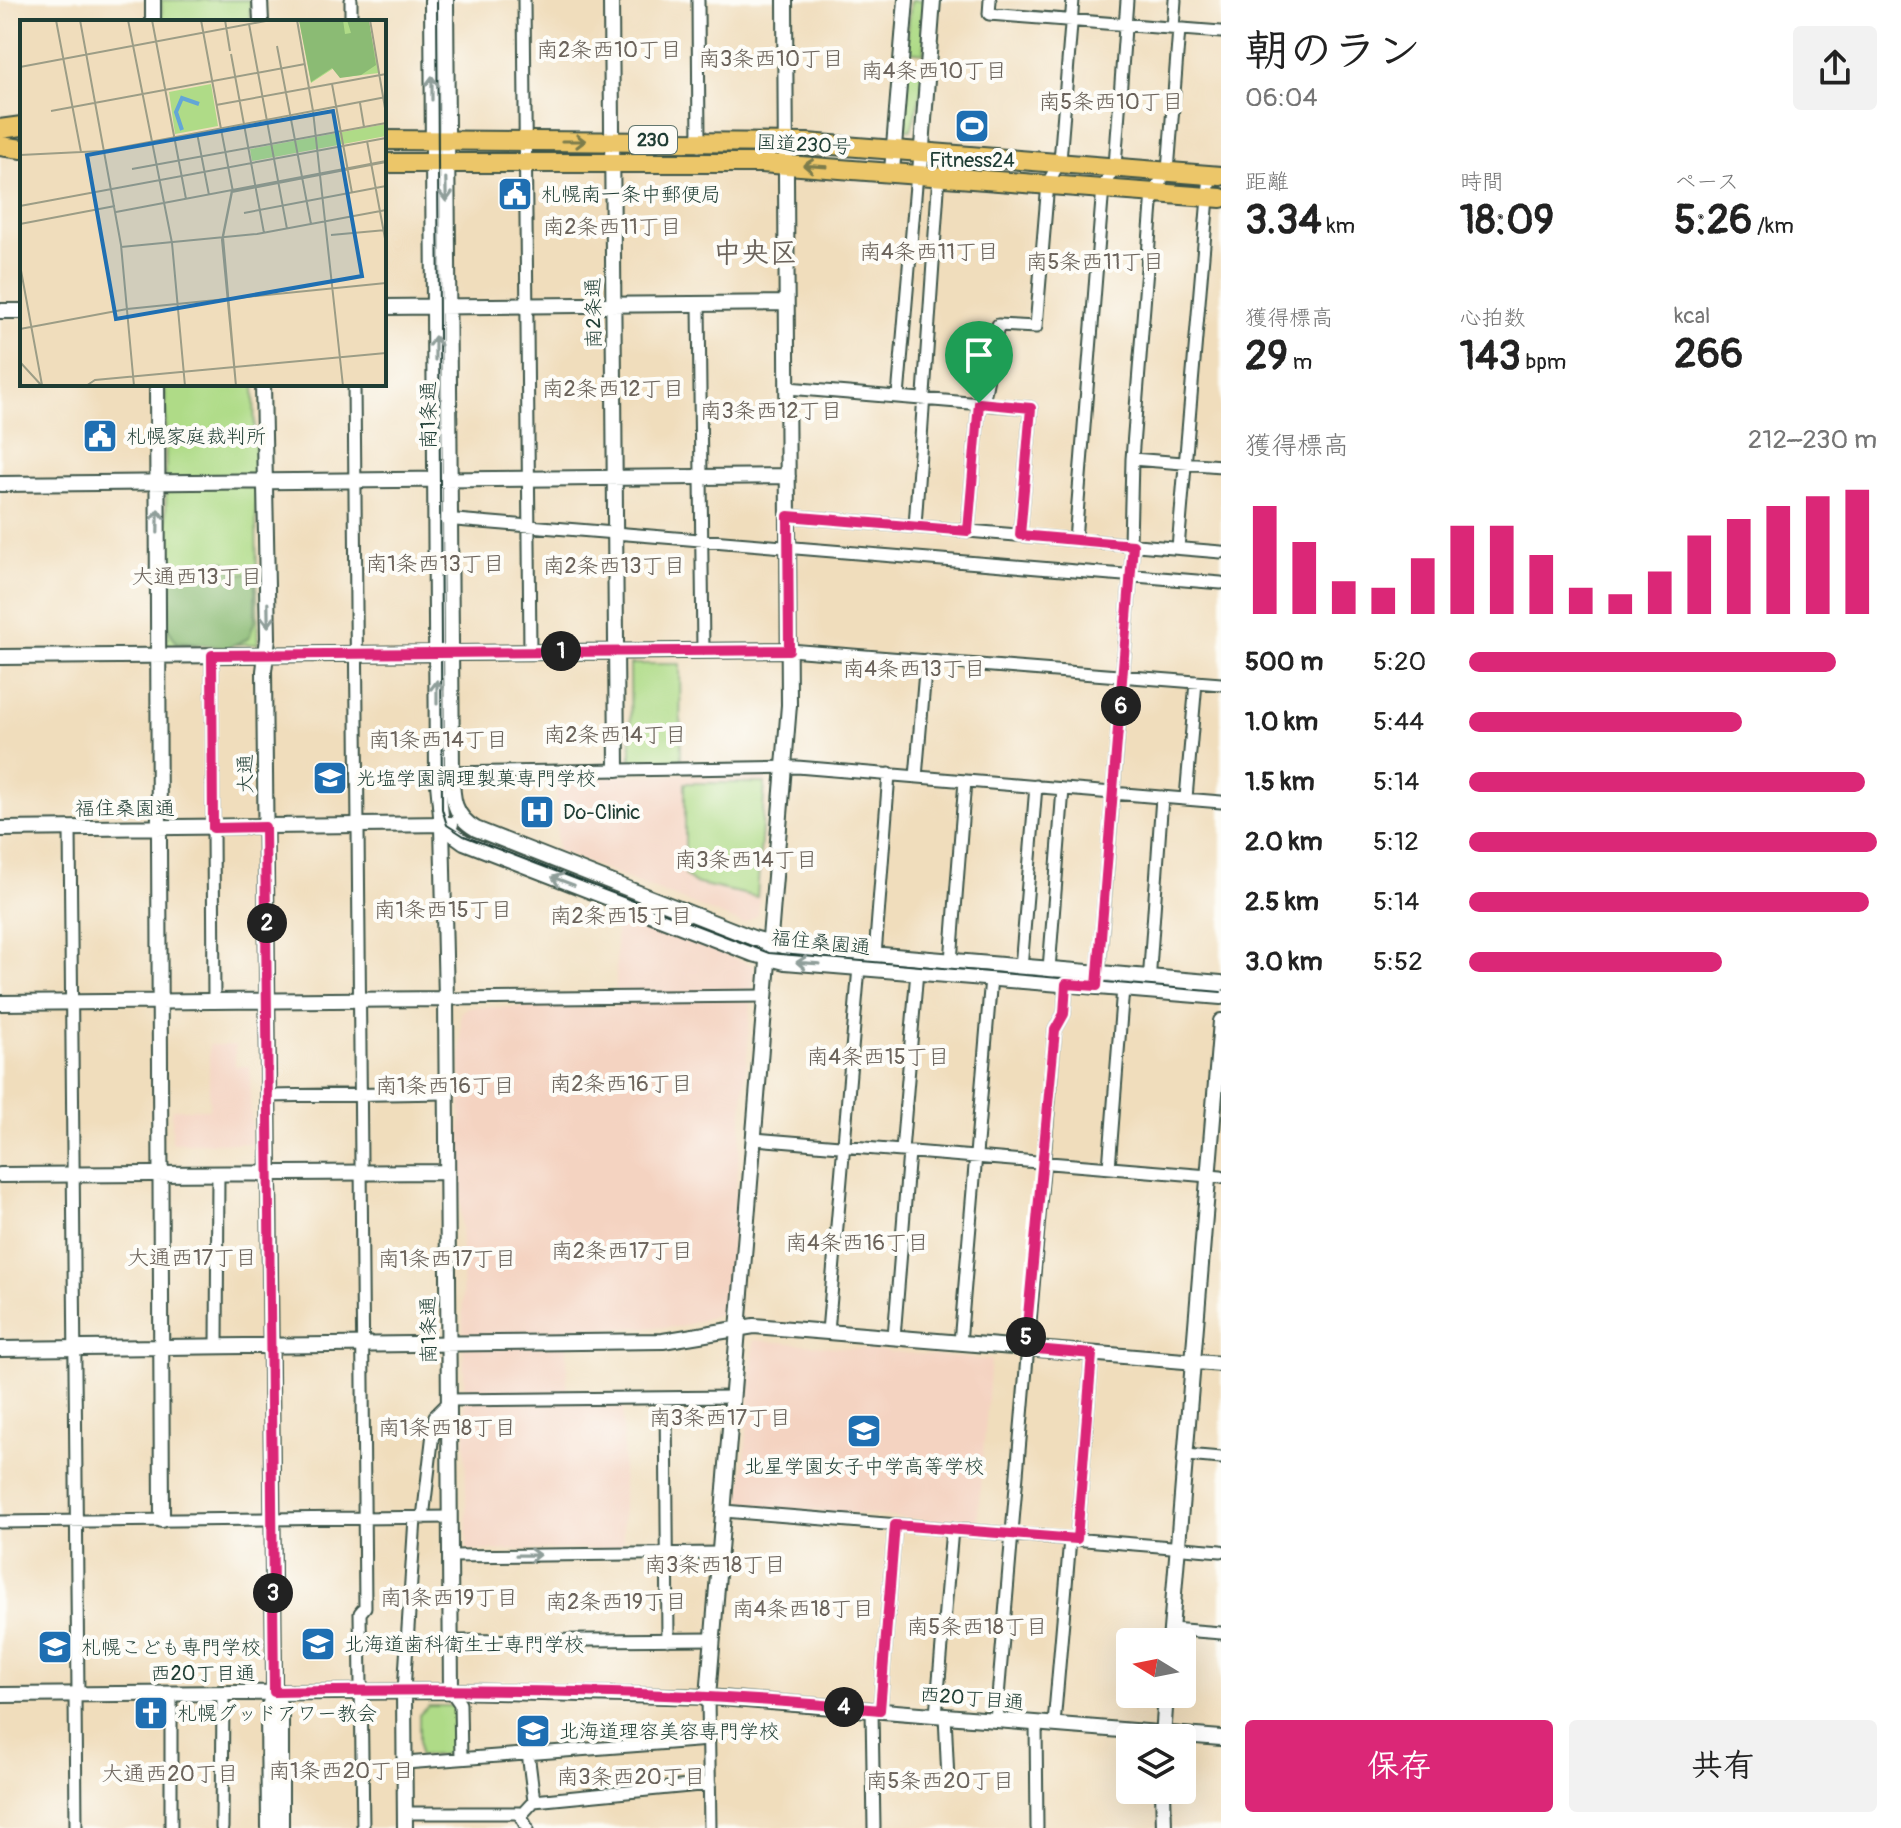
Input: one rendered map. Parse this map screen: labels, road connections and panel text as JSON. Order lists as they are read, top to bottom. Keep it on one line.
{"streets":{"highway":["230","国道230号"],"street":["南2条通","南1条通","大通","福住桑園通","西20丁目通"]},"crossings":[["国道230号","南2条通"],["国道230号","南1条通"],["南1条通","福住桑園通"],["南1条通","西20丁目通"],["大通","福住桑園通"],["大通","西20丁目通"]],"districts":["南2条西10丁目","南3条西10丁目","南4条西10丁目","南5条西10丁目","南2条西11丁目","南4条西11丁目","中央区","南5条西11丁目","南2条西12丁目","南3条西12丁目","南1条西13丁目","南2条西13丁目","大通西13丁目","南4条西13丁目","南2条西14丁目","南1条西14丁目","南3条西14丁目","南1条西15丁目","南2条西15丁目","南4条西15丁目","南2条西16丁目","南1条西16丁目","南4条西16丁目","南2条西17丁目","大通西17丁目","南1条西17丁目","南3条西17丁目","南1条西18丁目","南3条西18丁目","南1条西19丁目","南2条西19丁目","南4条西18丁目","南5条西18丁目","南1条西20丁目","大通西20丁目","南3条西20丁目","南5条西20丁目"],"places":{"sports":["Fitness24"],"public building":["札幌南一条中郵便局","札幌家庭裁判所"],"school or university":["光塩学園調理製菓専門学校","北星学園女子中学高等学校","北海道歯科衛生士専門学校","札幌こども専門学校","北海道理容美容専門学校"],"hospital":["Do-Clinic"],"church":["札幌グッドアワー教会"]},"north":"left","page":{"heading":["朝のラン","06:04"],"stats":[["距離","3.34 km"],["時間","18:09"],["ペース","5:26 /km"],["獲得標高","29 m"],["心拍数","143 bpm"],["kcal","266"]],"chart":["獲得標高","212–230 m"],"pins":["1","6","2","5","3","4"],"list":[{"name":"500 m","note":"5:20"},{"name":"1.0 km","note":"5:44"},{"name":"1.5 km","note":"5:14"},{"name":"2.0 km","note":"5:12"},{"name":"2.5 km","note":"5:14"},{"name":"3.0 km","note":"5:52"}],"buttons":["保存","共有"]}}
